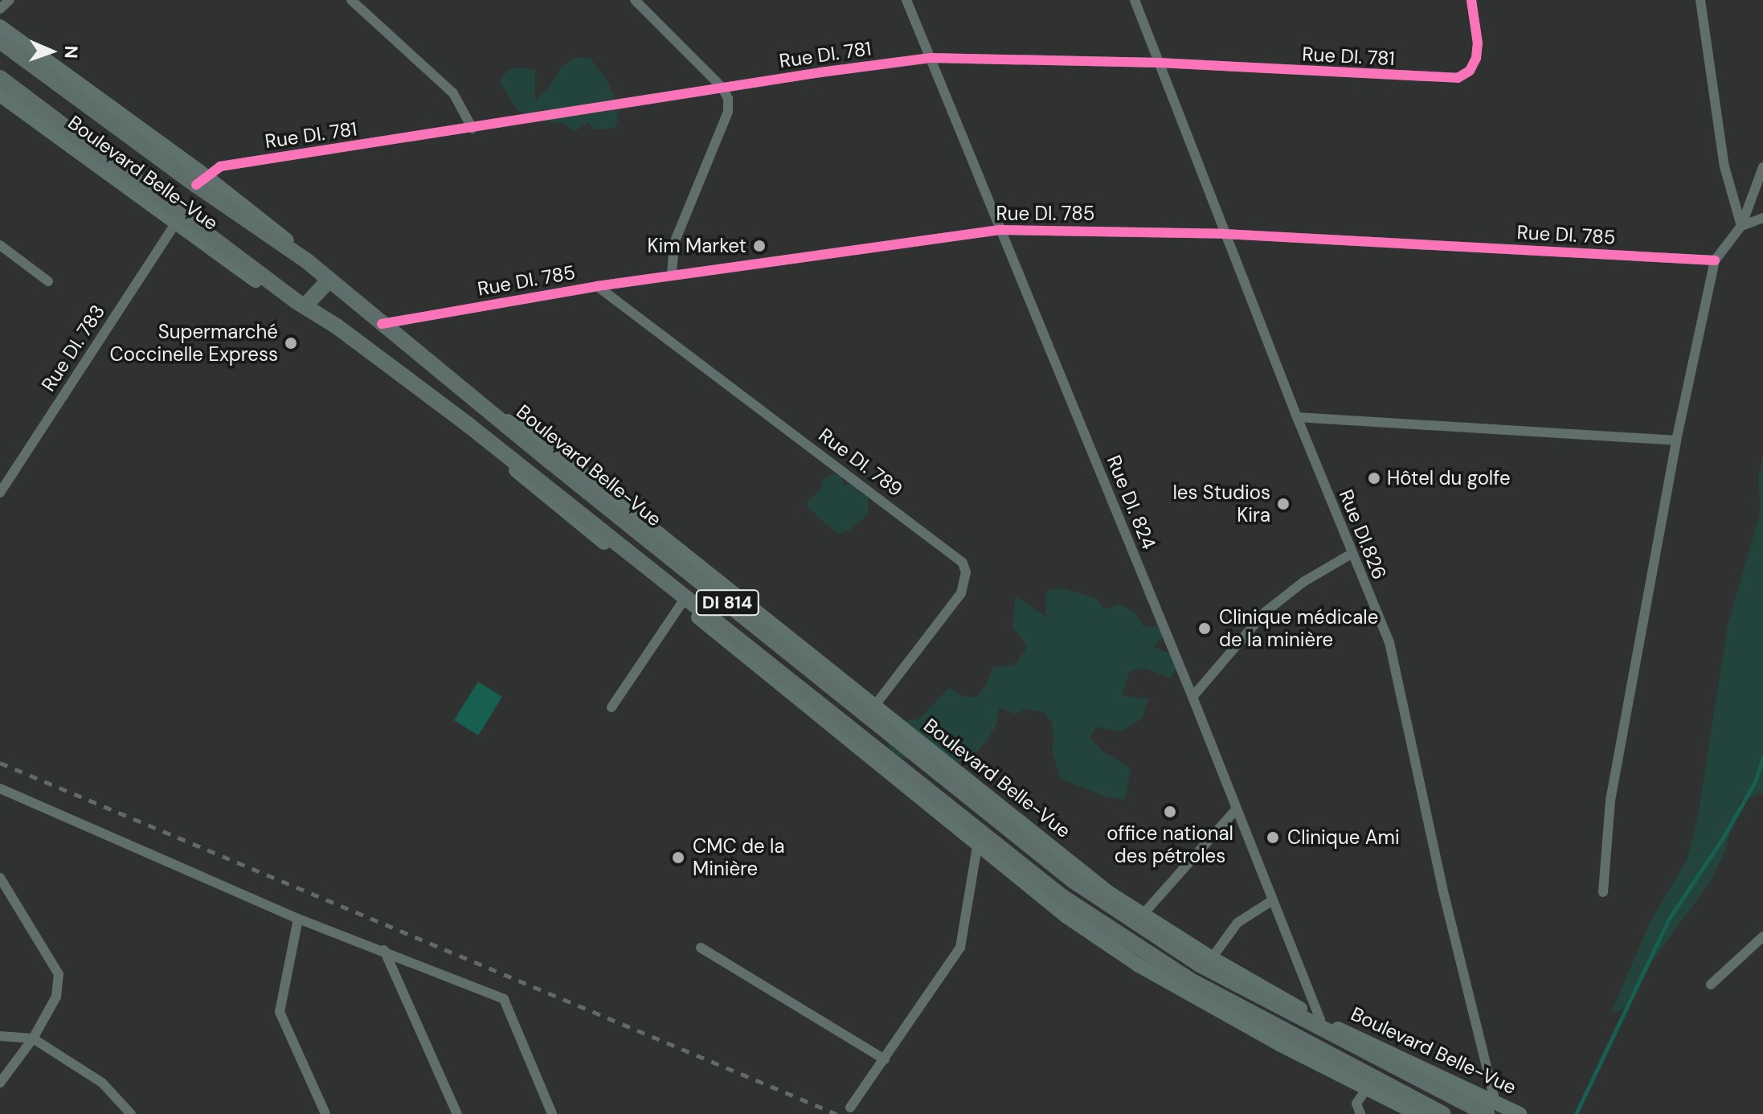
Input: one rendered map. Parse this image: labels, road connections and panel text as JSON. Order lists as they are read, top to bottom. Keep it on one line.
{"streets":{"main road":["Boulevard Belle-Vue","DI 814"],"street":["Rue DI. 781","Rue DI. 785","Rue DI. 783","Rue DI. 789","Rue DI. 824","Rue DI.826"]},"crossings":[["Rue DI. 781","Boulevard Belle-Vue"],["Rue DI. 781","Rue DI. 824"],["Rue DI. 781","Rue DI.826"],["Boulevard Belle-Vue","Rue DI. 785"],["Boulevard Belle-Vue","Rue DI. 783"],["Boulevard Belle-Vue","Rue DI. 789"],["Boulevard Belle-Vue","Rue DI. 824"],["Boulevard Belle-Vue","Rue DI.826"],["Rue DI. 785","Rue DI. 789"],["Rue DI. 785","Rue DI. 824"],["Rue DI. 785","Rue DI.826"]],"places":["Kim Market","Supermarché Coccinelle Express","Hôtel du golfe","les Studios Kira","Clinique médicale de la minière","office national des pétroles","Clinique Ami","CMC de la Minière"],"north":"right"}
